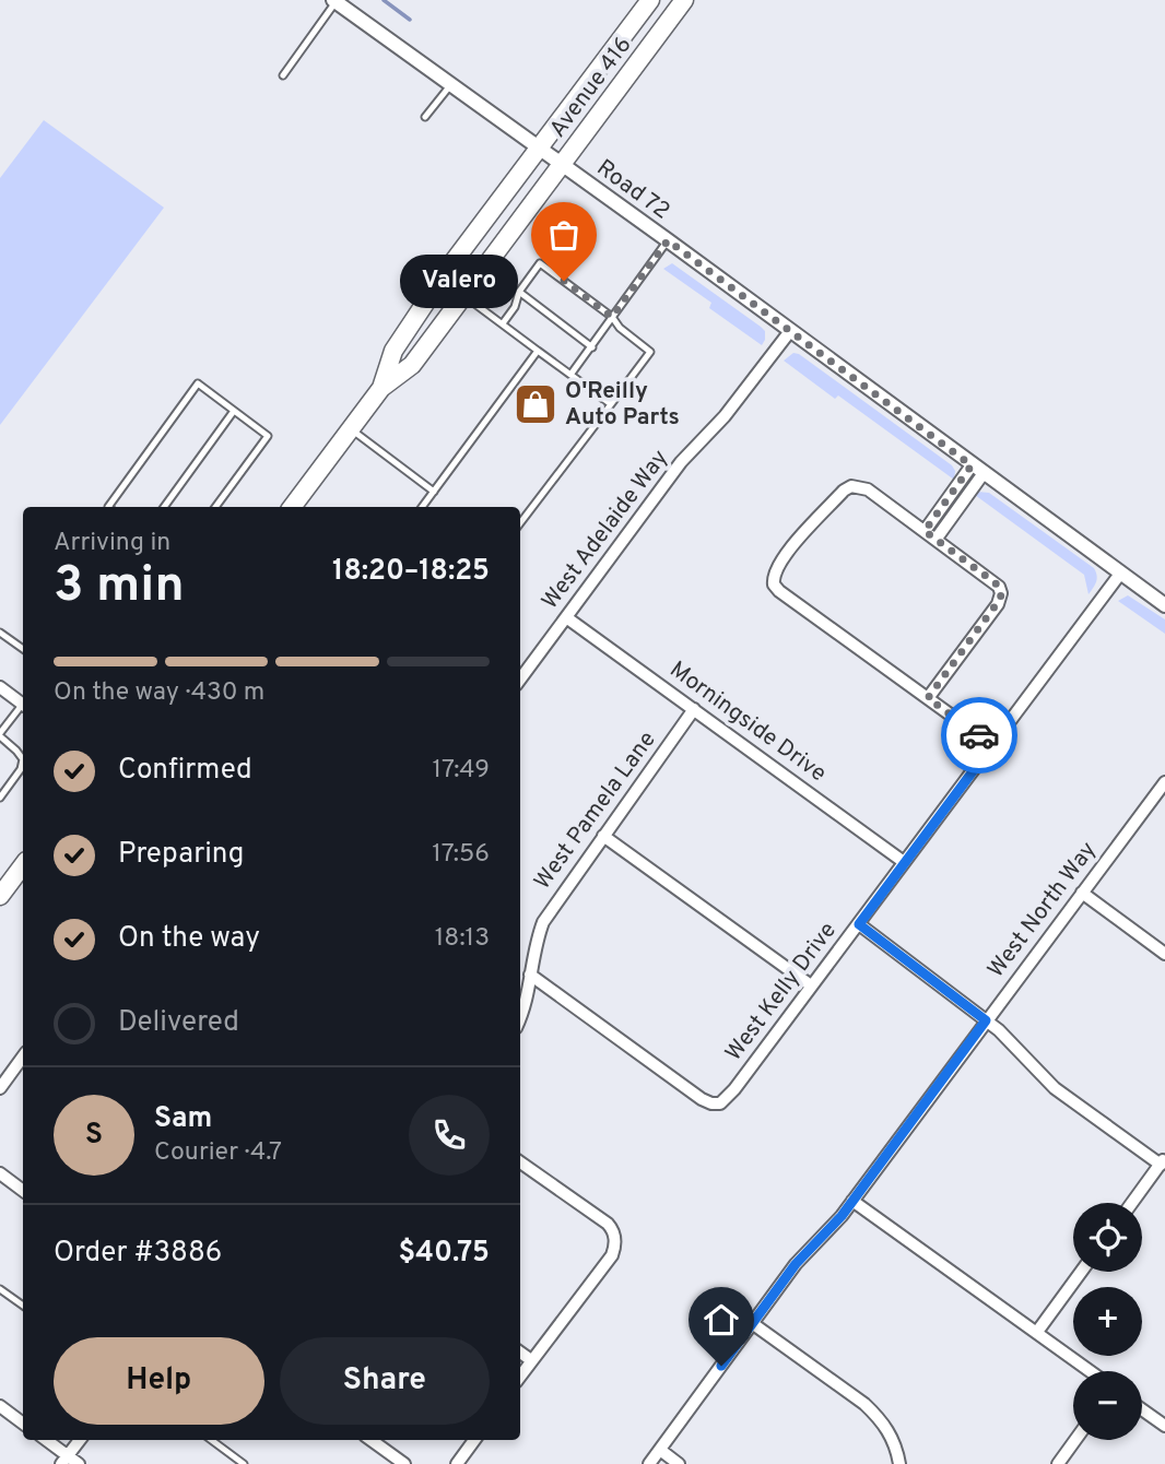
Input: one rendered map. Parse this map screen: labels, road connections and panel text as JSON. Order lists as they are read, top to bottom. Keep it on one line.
{"streets":{"main road":["Avenue 416"],"street":["Road 72","West Adelaide Way","Morningside Drive","West Pamela Lane","West North Way","West Kelly Drive"]},"crossings":[["Avenue 416","Road 72"],["Road 72","West Adelaide Way"],["Road 72","West Kelly Drive"],["West Adelaide Way","Morningside Drive"],["Morningside Drive","West Pamela Lane"],["Morningside Drive","West Kelly Drive"],["West Pamela Lane","West Kelly Drive"]],"places":{"other":["Valero"],"shop":["O'Reilly Auto Parts"]},"page":{"bubble":"Valero","heading":["3 min","Arriving in","18:20–18:25"],"panel":["Sam","Courier · 4.7","Order #3886","$40.75"],"bar":"On the way · 430 m","list":[["Confirmed","17:49"],["Preparing","17:56"],["On the way","18:13"],"Delivered"],"round":"S","map_buttons":["+","−"],"buttons":["Help","Share"]}}
